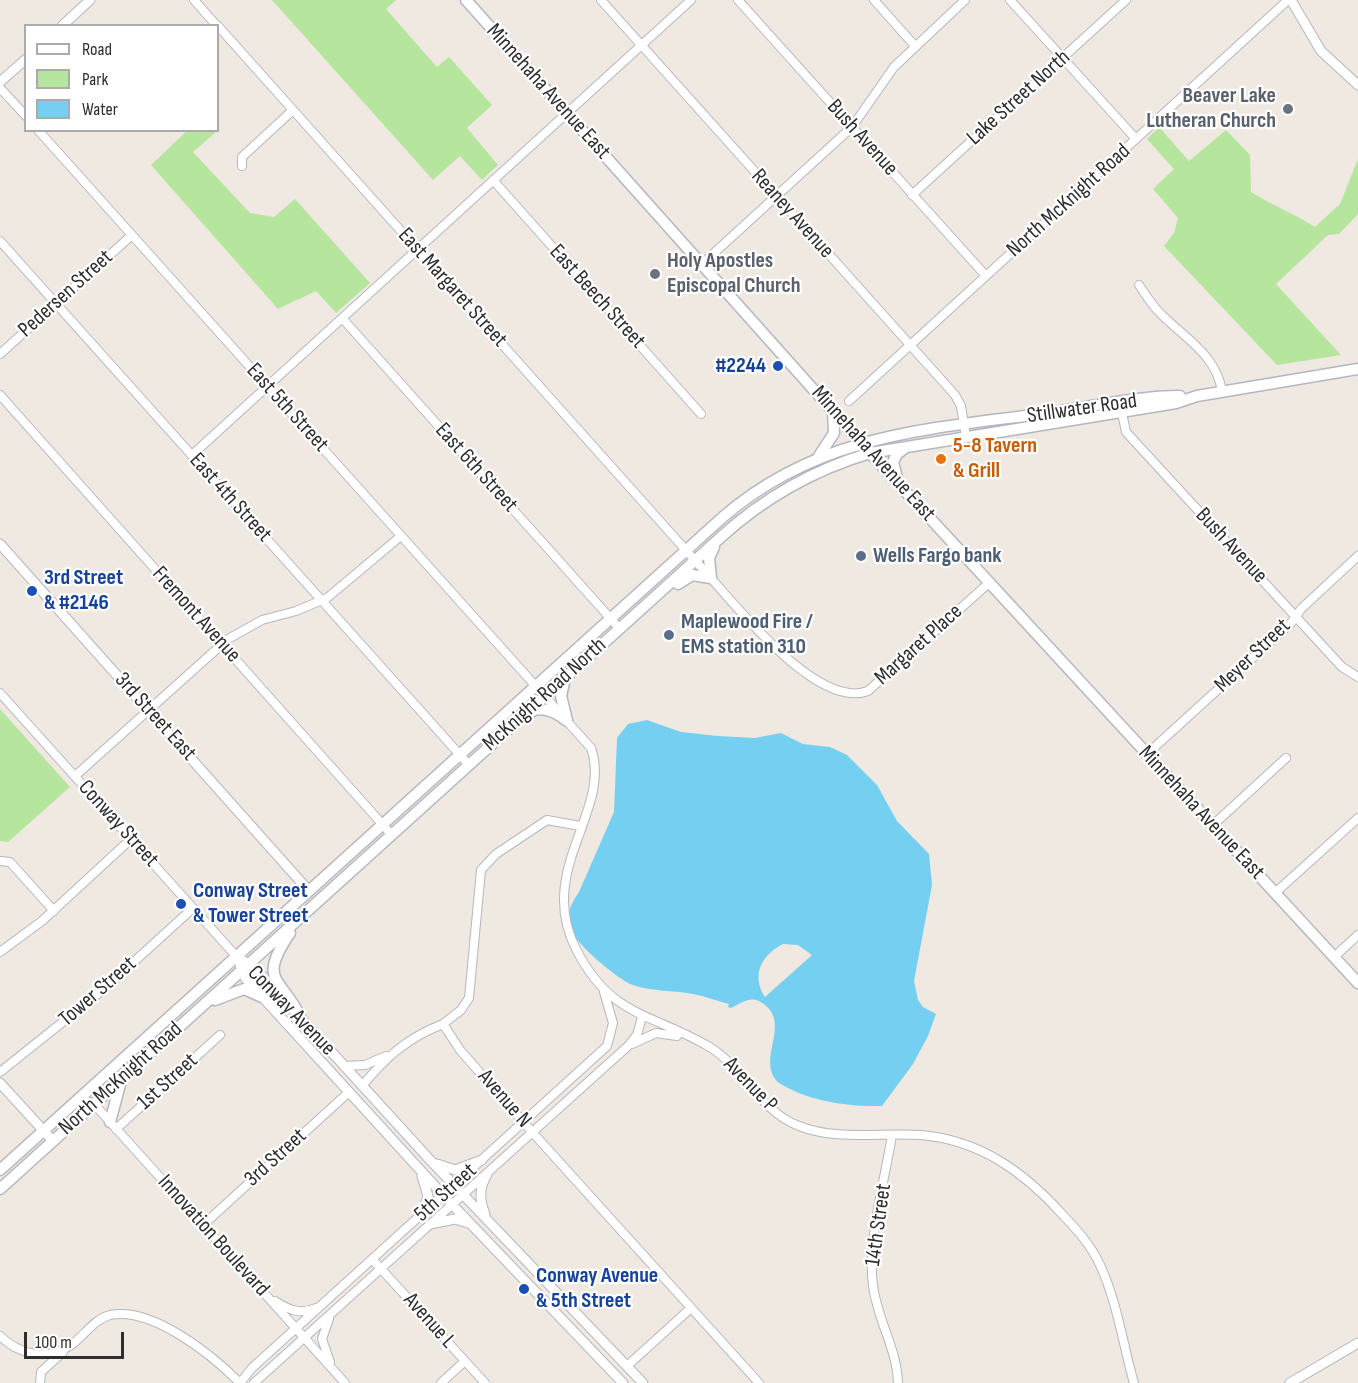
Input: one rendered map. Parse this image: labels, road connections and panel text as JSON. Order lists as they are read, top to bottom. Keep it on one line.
{"streets":{"main road":["Minnehaha Avenue East","North McKnight Road","Stillwater Road","McKnight Road North"],"street":["Lake Street North","Bush Avenue","Reaney Avenue","East Margaret Street","Pedersen Street","East Beech Street","East 5th Street","East 6th Street","East 4th Street","Fremont Avenue","Margaret Place","Meyer Street","3rd Street East","Conway Street","Tower Street","Conway Avenue","1st Street","Avenue P","Avenue N","3rd Street","5th Street","14th Street","Innovation Boulevard","Avenue L"]},"crossings":[["Minnehaha Avenue East","Stillwater Road"],["Minnehaha Avenue East","Margaret Place"],["Minnehaha Avenue East","Meyer Street"],["Minnehaha Avenue East","McKnight Road North"],["Lake Street North","Bush Avenue"],["Bush Avenue","North McKnight Road"],["Bush Avenue","Stillwater Road"],["Bush Avenue","Meyer Street"],["North McKnight Road","Reaney Avenue"],["North McKnight Road","McKnight Road North"],["North McKnight Road","Conway Street"],["North McKnight Road","Conway Avenue"],["North McKnight Road","Innovation Boulevard"],["Reaney Avenue","Stillwater Road"],["East Margaret Street","Margaret Place"],["East Margaret Street","McKnight Road North"],["Pedersen Street","East 5th Street"],["Pedersen Street","East 4th Street"],["East 5th Street","McKnight Road North"],["East 5th Street","Avenue P"],["Stillwater Road","McKnight Road North"],["East 6th Street","McKnight Road North"],["East 4th Street","McKnight Road North"],["Fremont Avenue","McKnight Road North"],["Margaret Place","McKnight Road North"],["McKnight Road North","3rd Street East"],["McKnight Road North","Conway Street"],["McKnight Road North","Conway Avenue"],["McKnight Road North","Avenue P"],["Conway Street","Tower Street"],["Conway Street","Conway Avenue"],["Conway Avenue","3rd Street"],["Conway Avenue","5th Street"],["1st Street","Innovation Boulevard"],["Avenue P","5th Street"],["Avenue P","14th Street"],["Avenue N","5th Street"],["3rd Street","Innovation Boulevard"],["5th Street","Innovation Boulevard"],["5th Street","Avenue L"]],"places":["Beaver Lake Lutheran Church","Holy Apostles Episcopal Church","#2244","5-8 Tavern & Grill","Wells Fargo bank","3rd Street & #2146","Maplewood Fire / EMS station 310","Conway Street & Tower Street","Conway Avenue & 5th Street"],"legend":["Road","Park","Water"],"scale_bar":"100 m"}
